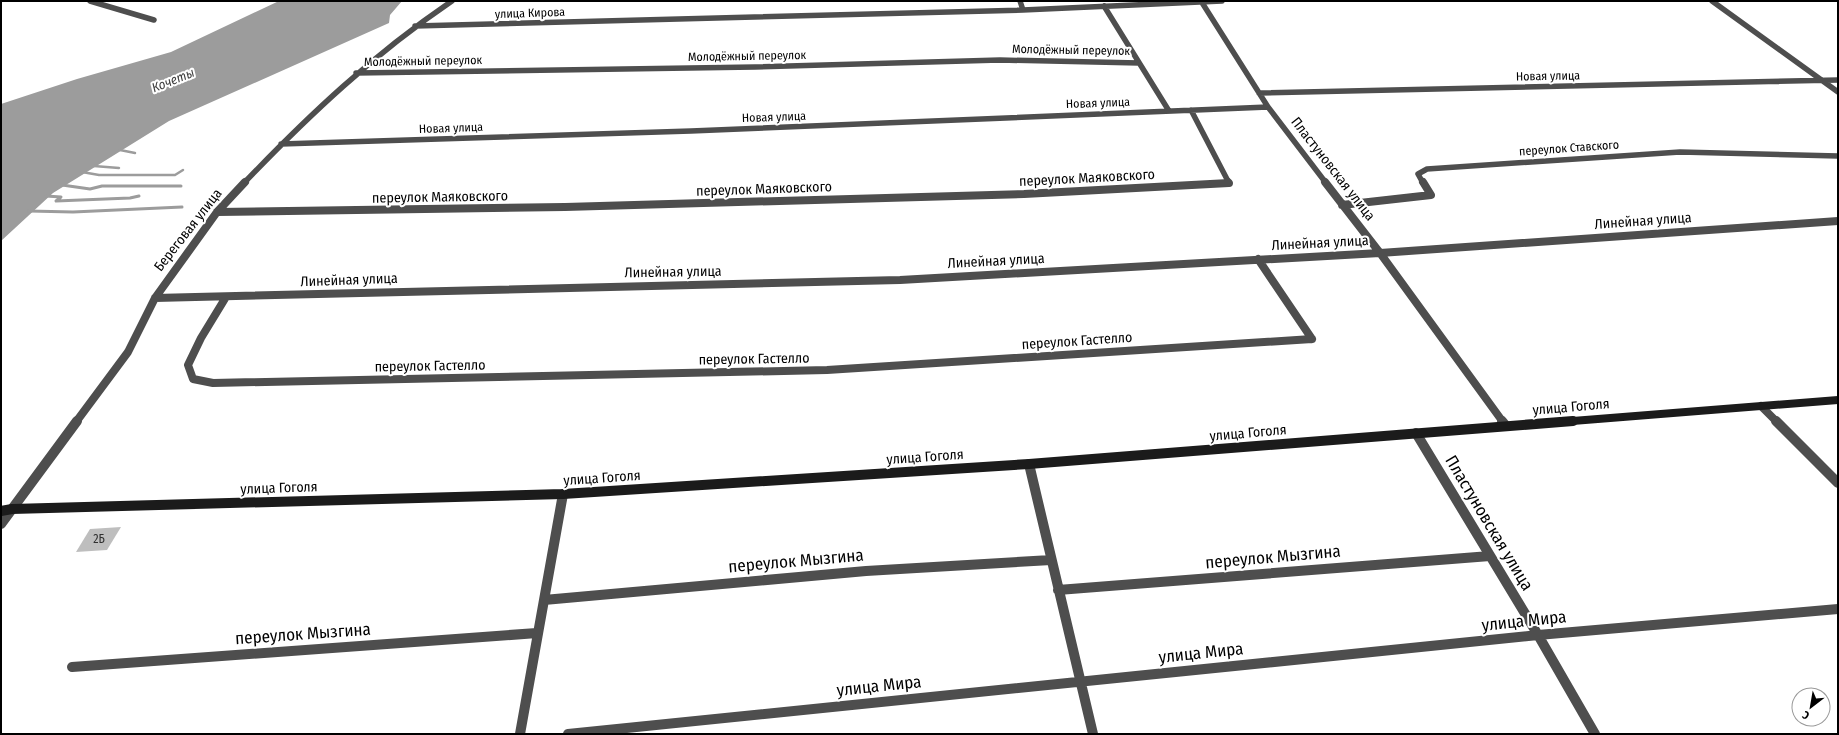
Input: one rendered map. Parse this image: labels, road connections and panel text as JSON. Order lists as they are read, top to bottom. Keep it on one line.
{"streets":{"street":["улица Кирова","Молодёжный переулок","Новая улица","переулок Ставского","Пластуновская улица","переулок Маяковского","Линейная улица","Береговая улица","переулок Гастелло","улица Гоголя","переулок Мызгина","улица Мира"]},"crossings":[["улица Кирова","Пластуновская улица"],["улица Кирова","Береговая улица"],["Молодёжный переулок","Береговая улица"],["Новая улица","Пластуновская улица"],["Новая улица","переулок Маяковского"],["Новая улица","Береговая улица"],["переулок Ставского","Пластуновская улица"],["Пластуновская улица","Линейная улица"],["Пластуновская улица","улица Гоголя"],["Пластуновская улица","переулок Мызгина"],["Пластуновская улица","улица Мира"],["переулок Маяковского","Береговая улица"],["Линейная улица","Береговая улица"],["Линейная улица","переулок Гастелло"],["Береговая улица","улица Гоголя"]],"water":["Кочеты"],"house_numbers":["2Б"],"north":"bottom left"}
